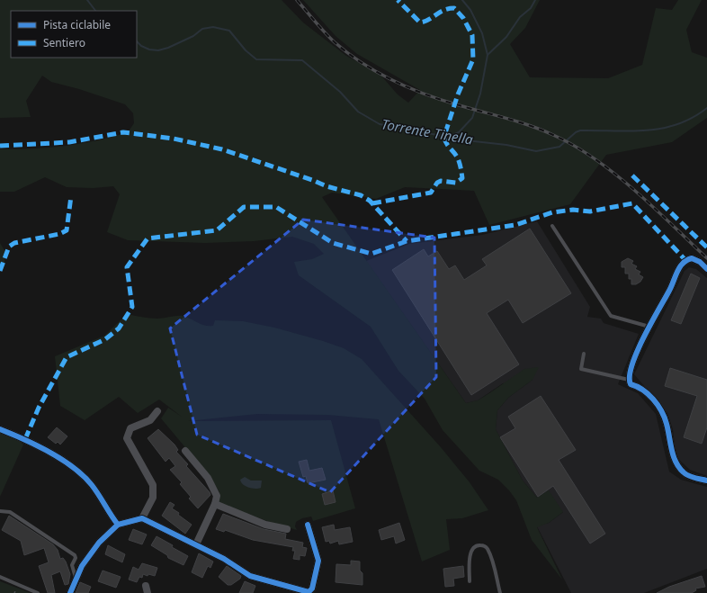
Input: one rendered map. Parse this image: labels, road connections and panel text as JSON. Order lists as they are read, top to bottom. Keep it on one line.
{"water":["Torrente Tinella"],"legend":["Pista ciclabile","Sentiero"]}
